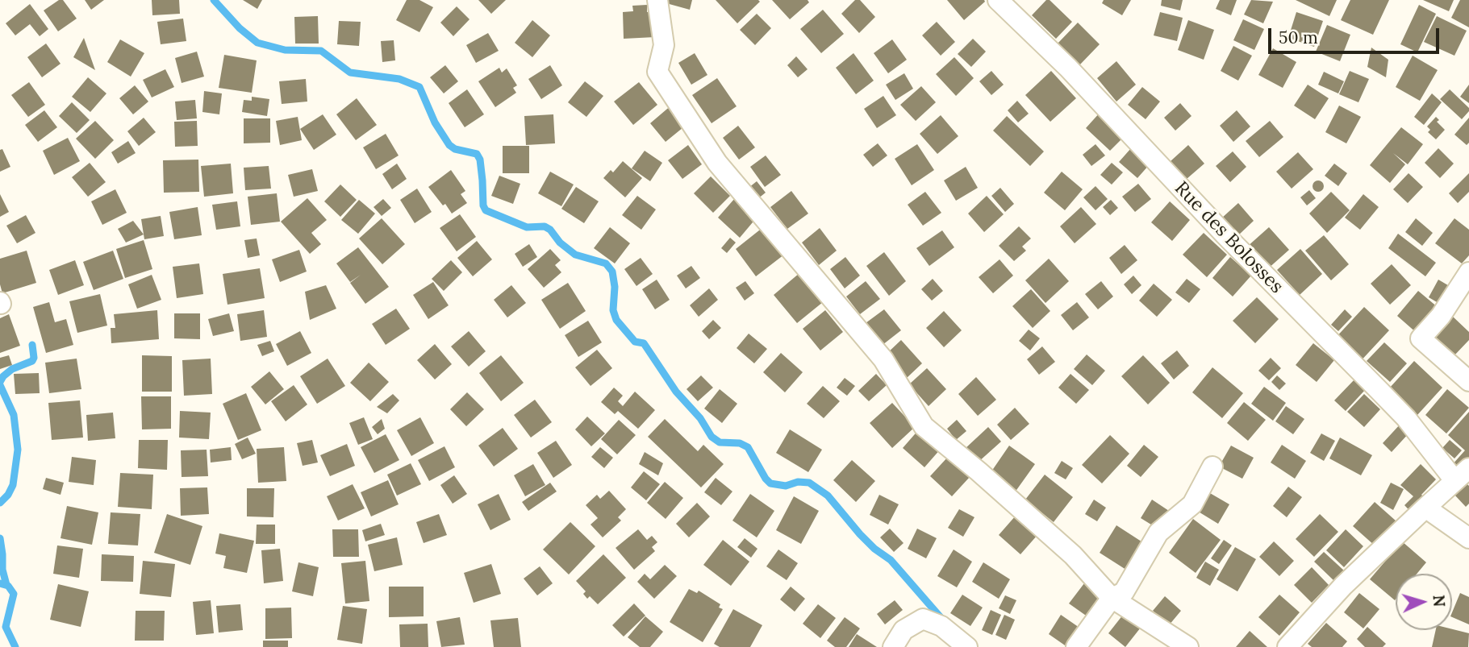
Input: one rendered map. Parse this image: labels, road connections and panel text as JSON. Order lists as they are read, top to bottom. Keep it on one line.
{"streets":{"street":["Rue des Bolosses"]},"scale_bar":"50 m","north":"right"}
